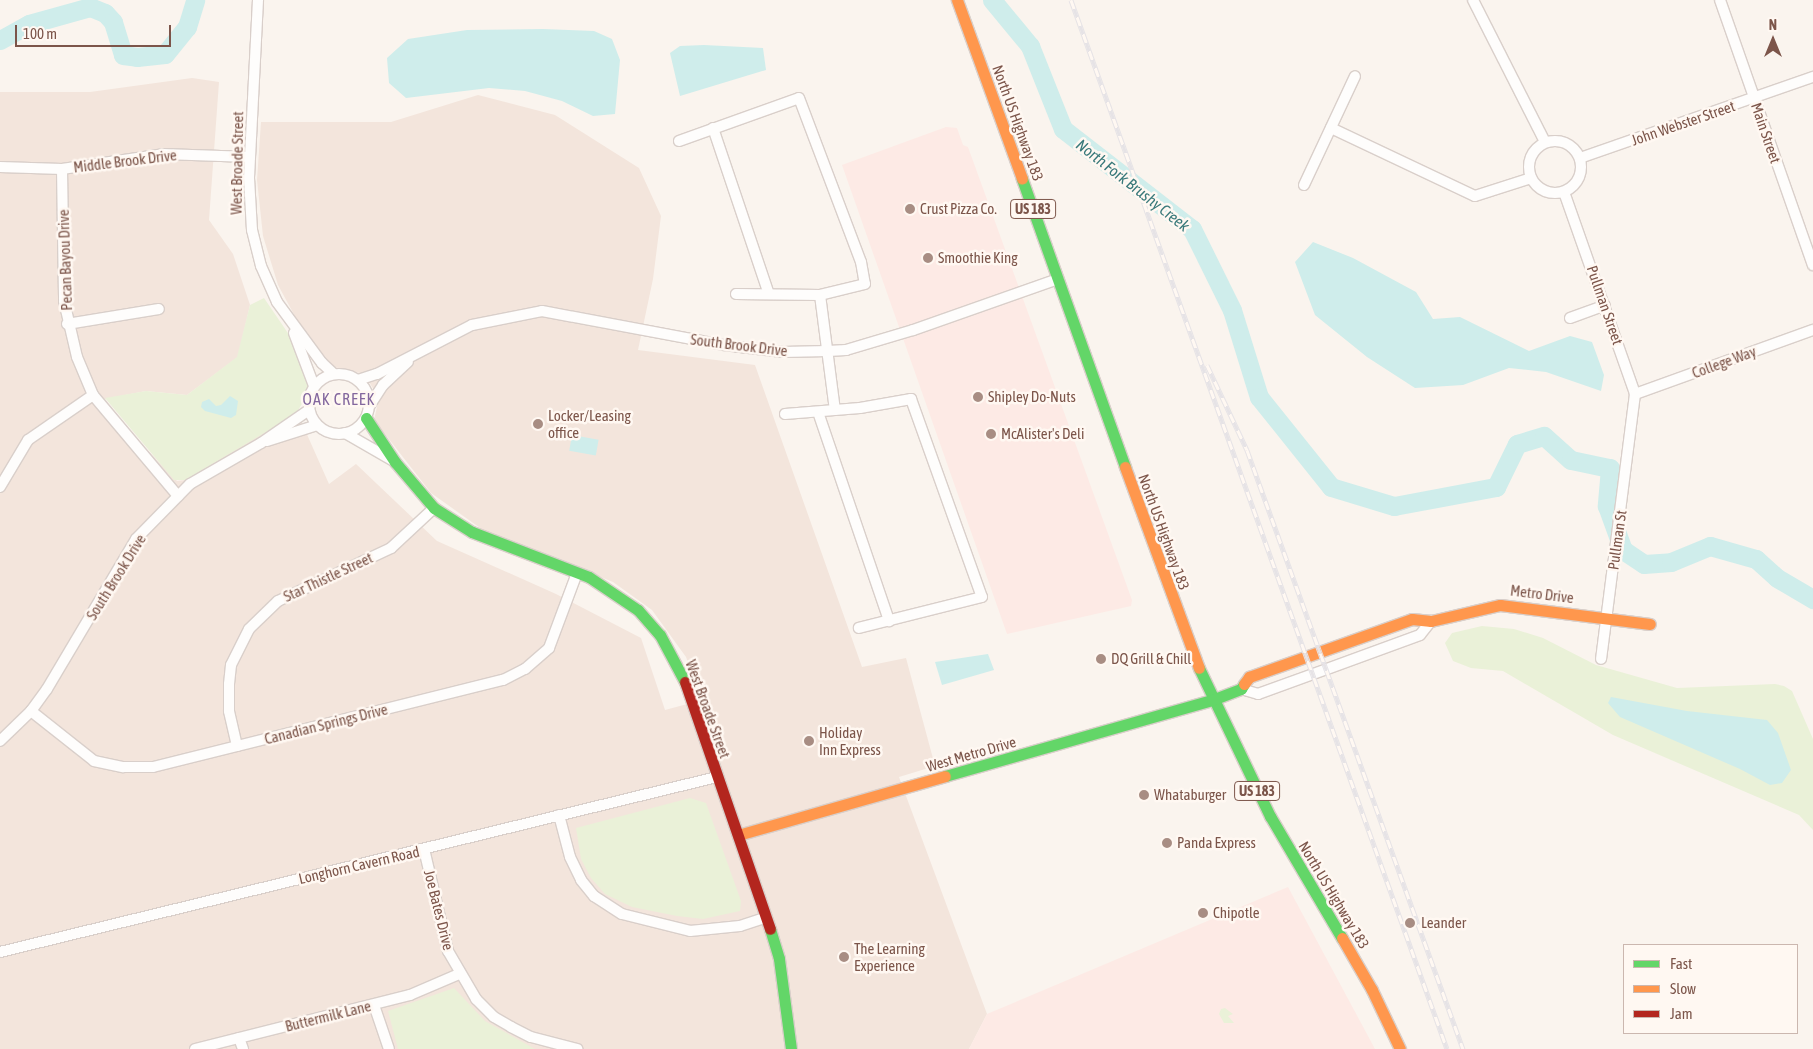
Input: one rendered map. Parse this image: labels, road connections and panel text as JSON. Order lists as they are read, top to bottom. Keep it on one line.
{"streets":{"street":["North US Highway 183","John Webster Street","Main Street","Middle Brook Drive","West Broade Street","US 183","Pecan Bayou Drive","Pullman Street","South Brook Drive","College Way","Pullman St","Star Thistle Street","Metro Drive","Canadian Springs Drive","West Metro Drive","Longhorn Cavern Road","Joe Bates Drive","Buttermilk Lane"]},"crossings":[["North US Highway 183","South Brook Drive"],["North US Highway 183","Metro Drive"],["North US Highway 183","West Metro Drive"],["John Webster Street","Main Street"],["John Webster Street","Pullman Street"],["Middle Brook Drive","West Broade Street"],["Middle Brook Drive","Pecan Bayou Drive"],["West Broade Street","South Brook Drive"],["West Broade Street","Star Thistle Street"],["West Broade Street","Canadian Springs Drive"],["West Broade Street","West Metro Drive"],["West Broade Street","Longhorn Cavern Road"],["Pecan Bayou Drive","South Brook Drive"],["Pullman Street","College Way"],["Pullman Street","Pullman St"],["South Brook Drive","Canadian Springs Drive"],["Pullman St","Metro Drive"],["Star Thistle Street","Canadian Springs Drive"],["Metro Drive","West Metro Drive"],["Longhorn Cavern Road","Joe Bates Drive"],["Joe Bates Drive","Buttermilk Lane"]],"districts":["OAK CREEK"],"water":["North Fork Brushy Creek"],"places":["Crust Pizza Co.","Smoothie King","Shipley Do-Nuts","Locker/Leasing office","McAlister's Deli","DQ Grill & Chill","Holiday Inn Express","Whataburger","Panda Express","Chipotle","Leander","The Learning Experience"],"legend":["Fast","Slow","Jam"],"scale_bar":"100 m","north":"top"}
